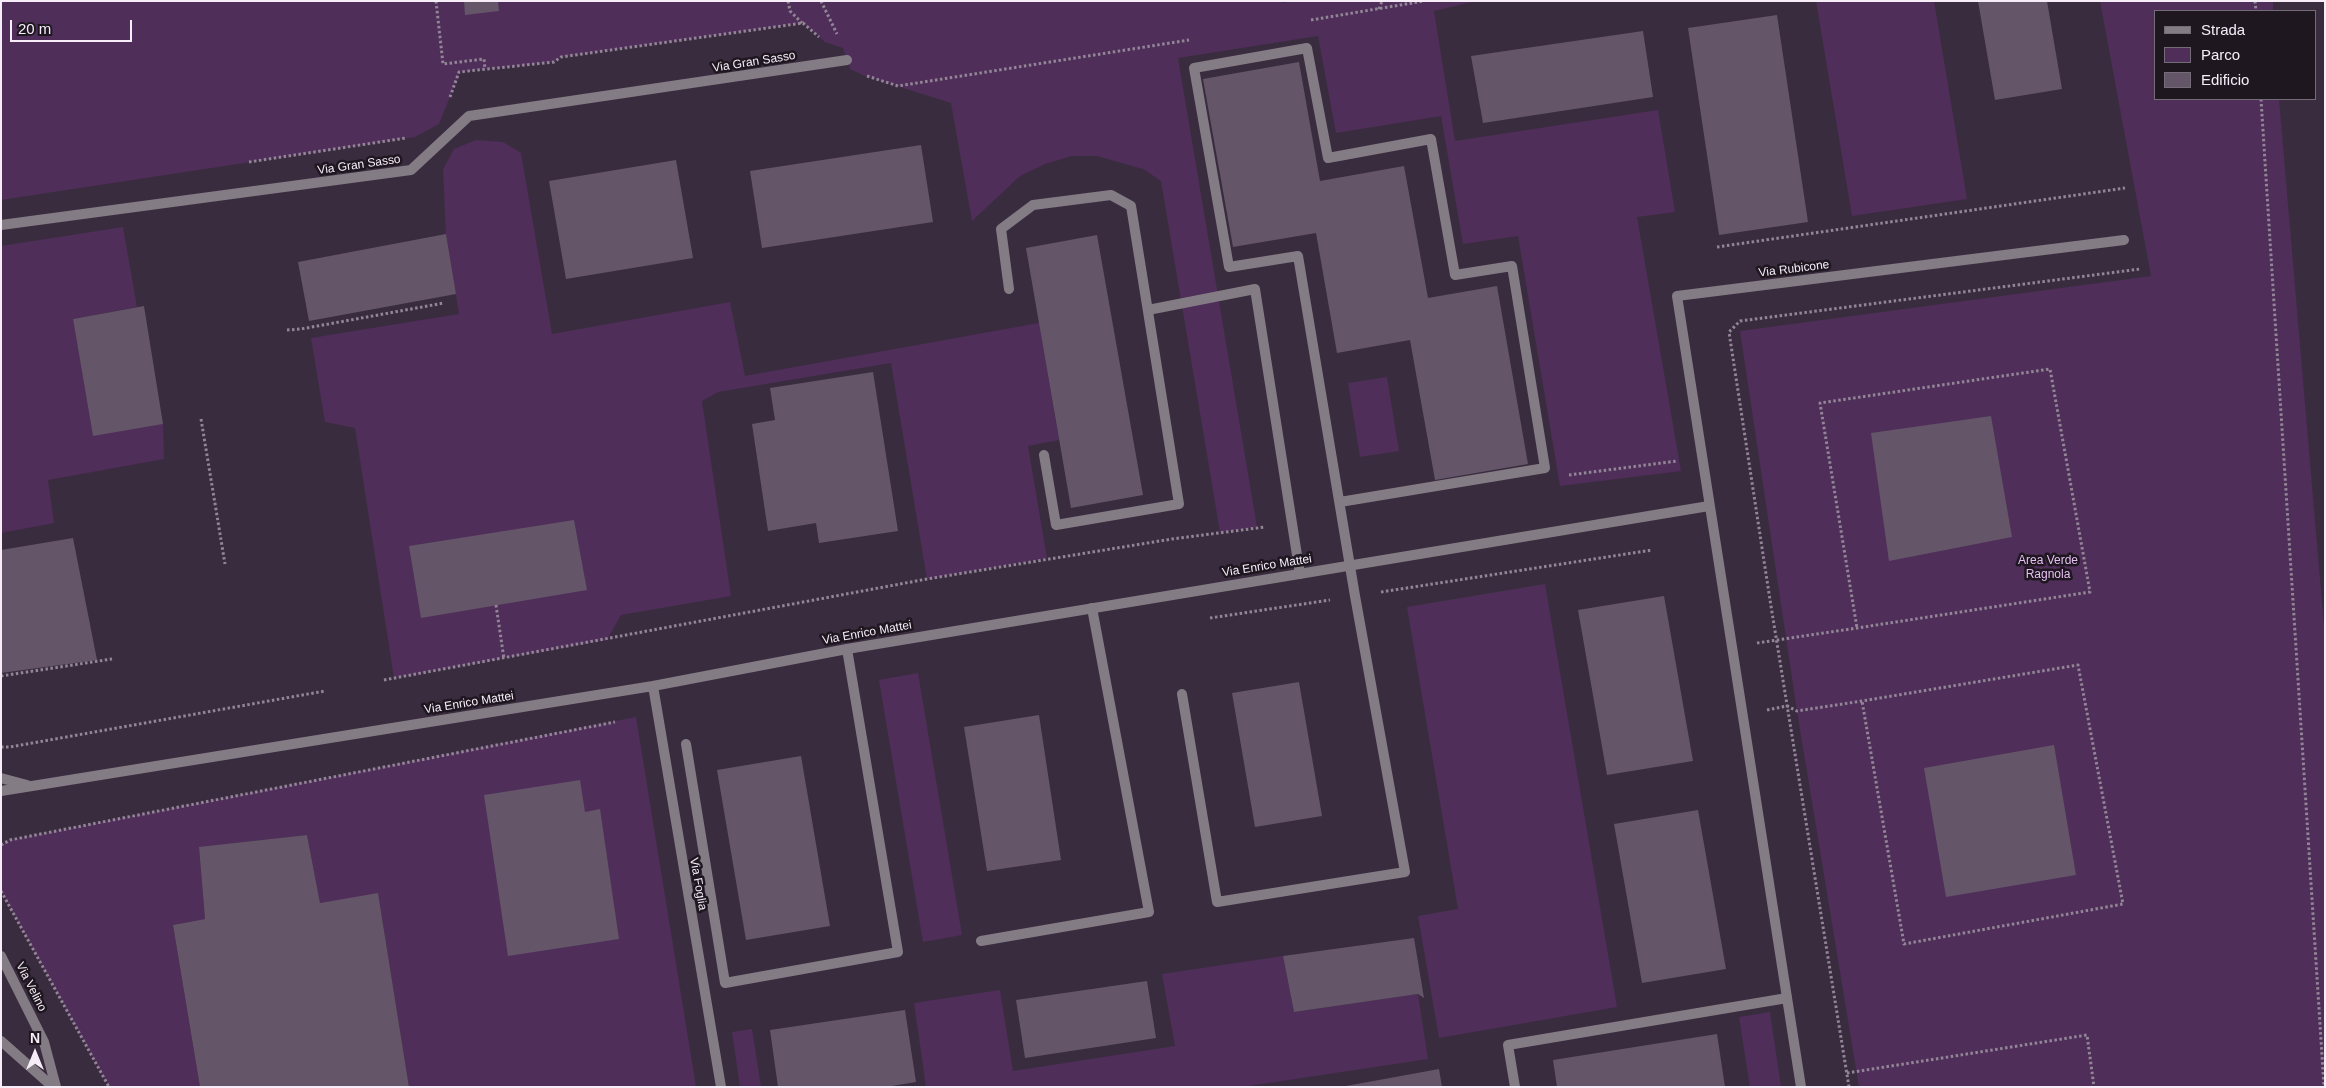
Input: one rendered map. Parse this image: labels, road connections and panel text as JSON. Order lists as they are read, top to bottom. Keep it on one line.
{"streets":{"street":["Via Gran Sasso","Via Rubicone","Via Enrico Mattei","Via Foglia","Via Velino"]},"crossings":[["Via Rubicone","Via Enrico Mattei"],["Via Enrico Mattei","Via Foglia"]],"parks":["Area Verde Ragnola"],"legend":["Strada","Parco","Edificio"],"scale_bar":"20 m","north":"top"}
